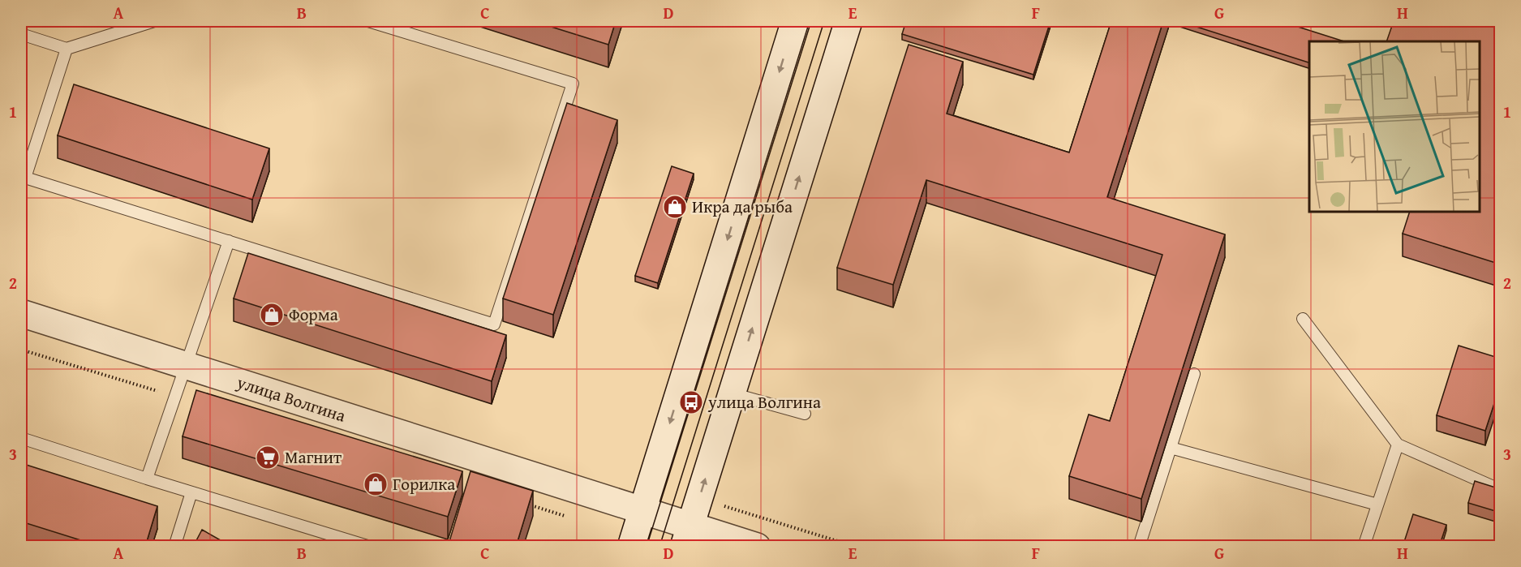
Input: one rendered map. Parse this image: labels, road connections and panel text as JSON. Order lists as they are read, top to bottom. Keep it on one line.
{"streets":{"main road":["улица Волгина"]},"places":{"shop":["Икра да рыба","Форма","Горилка"],"bus stop":["улица Волгина"],"supermarket":["Магнит"]},"grid":{"columns":["A","B","C","D","E","F","G","H"],"rows":["1","2","3"]}}
